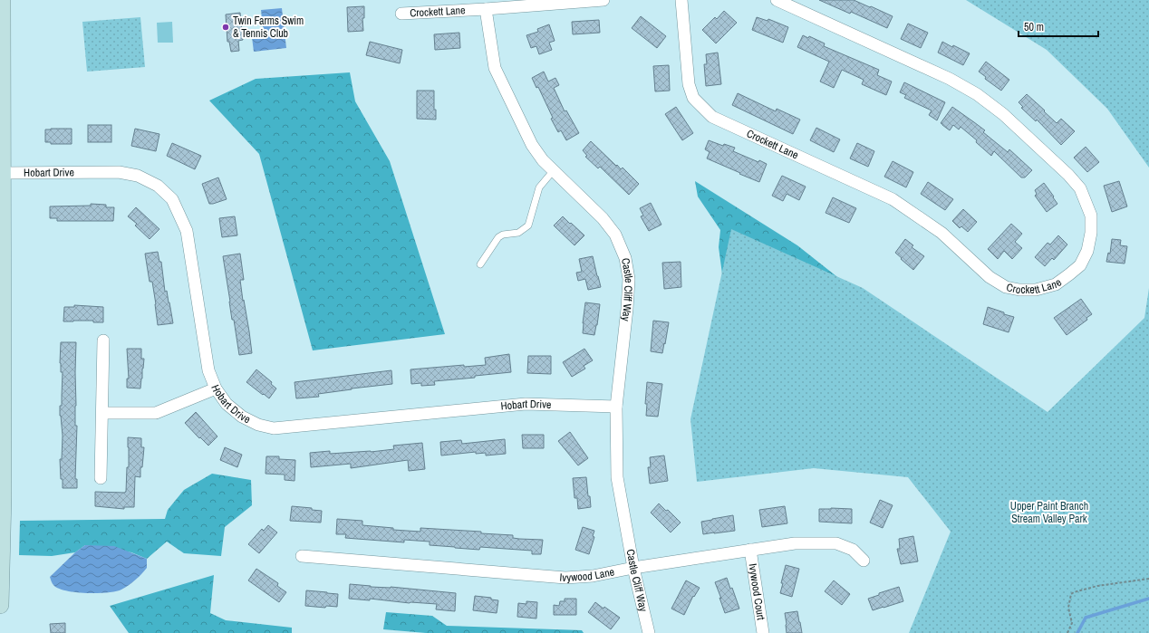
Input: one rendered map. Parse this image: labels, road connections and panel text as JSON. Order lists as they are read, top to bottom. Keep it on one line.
{"streets":{"street":["Crockett Lane","Hobart Drive","Castle Cliff Way","Ivywood Lane","Ivywood Court"]},"crossings":[["Crockett Lane","Castle Cliff Way"],["Hobart Drive","Castle Cliff Way"],["Castle Cliff Way","Ivywood Lane"],["Ivywood Lane","Ivywood Court"]],"parks":["Upper Paint Branch Stream Valley Park"],"places":["Twin Farms Swim & Tennis Club"],"scale_bar":"50 m"}
